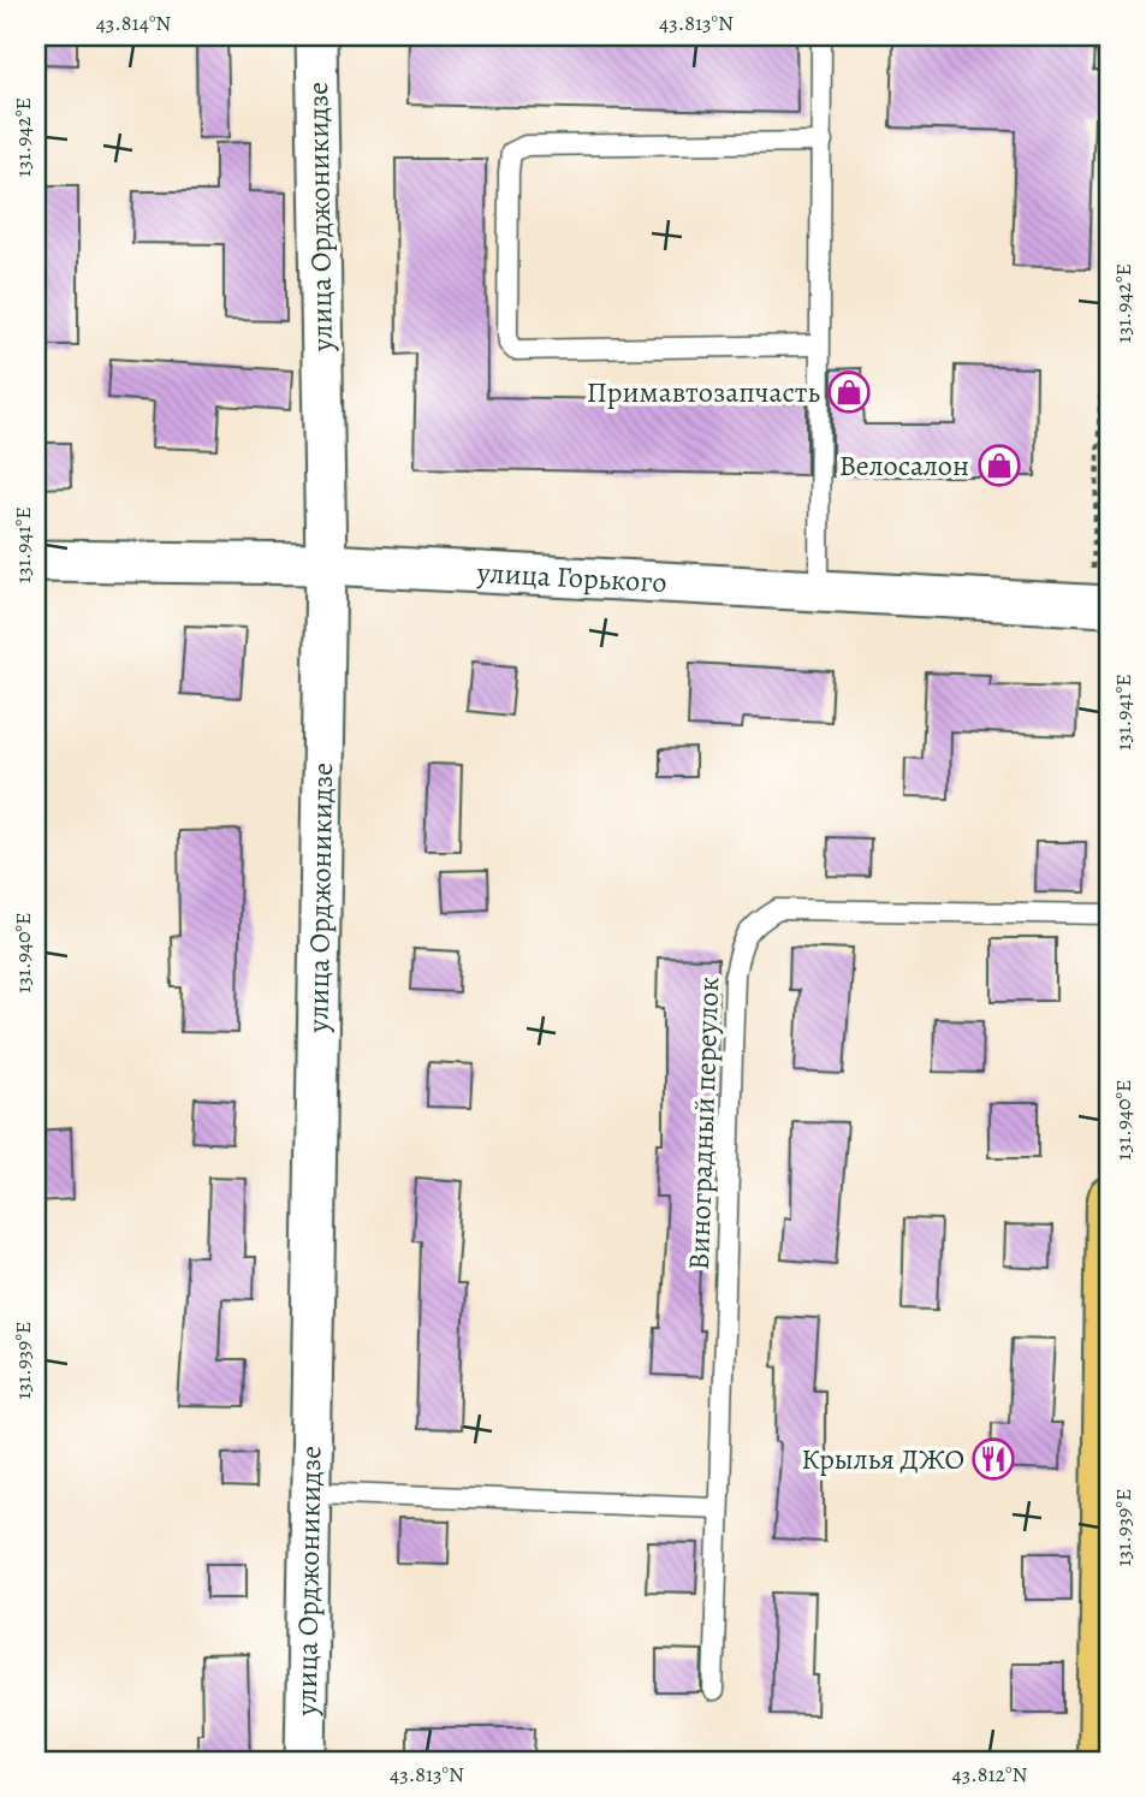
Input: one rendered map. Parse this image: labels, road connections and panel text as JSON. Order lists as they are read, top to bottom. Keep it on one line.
{"streets":{"street":["улица Орджоникидзе","улица Горького"],"lane":["Виноградный переулок"]},"crossings":[["улица Орджоникидзе","улица Горького"]],"places":{"shop":["Примавтозапчасть","Велосалон"],"restaurant":["Крылья ДЖО"]},"coordinates":["43.814°N","43.813°N","131.942°E","131.941°E","131.940°E","131.939°E","43.812°N"]}
